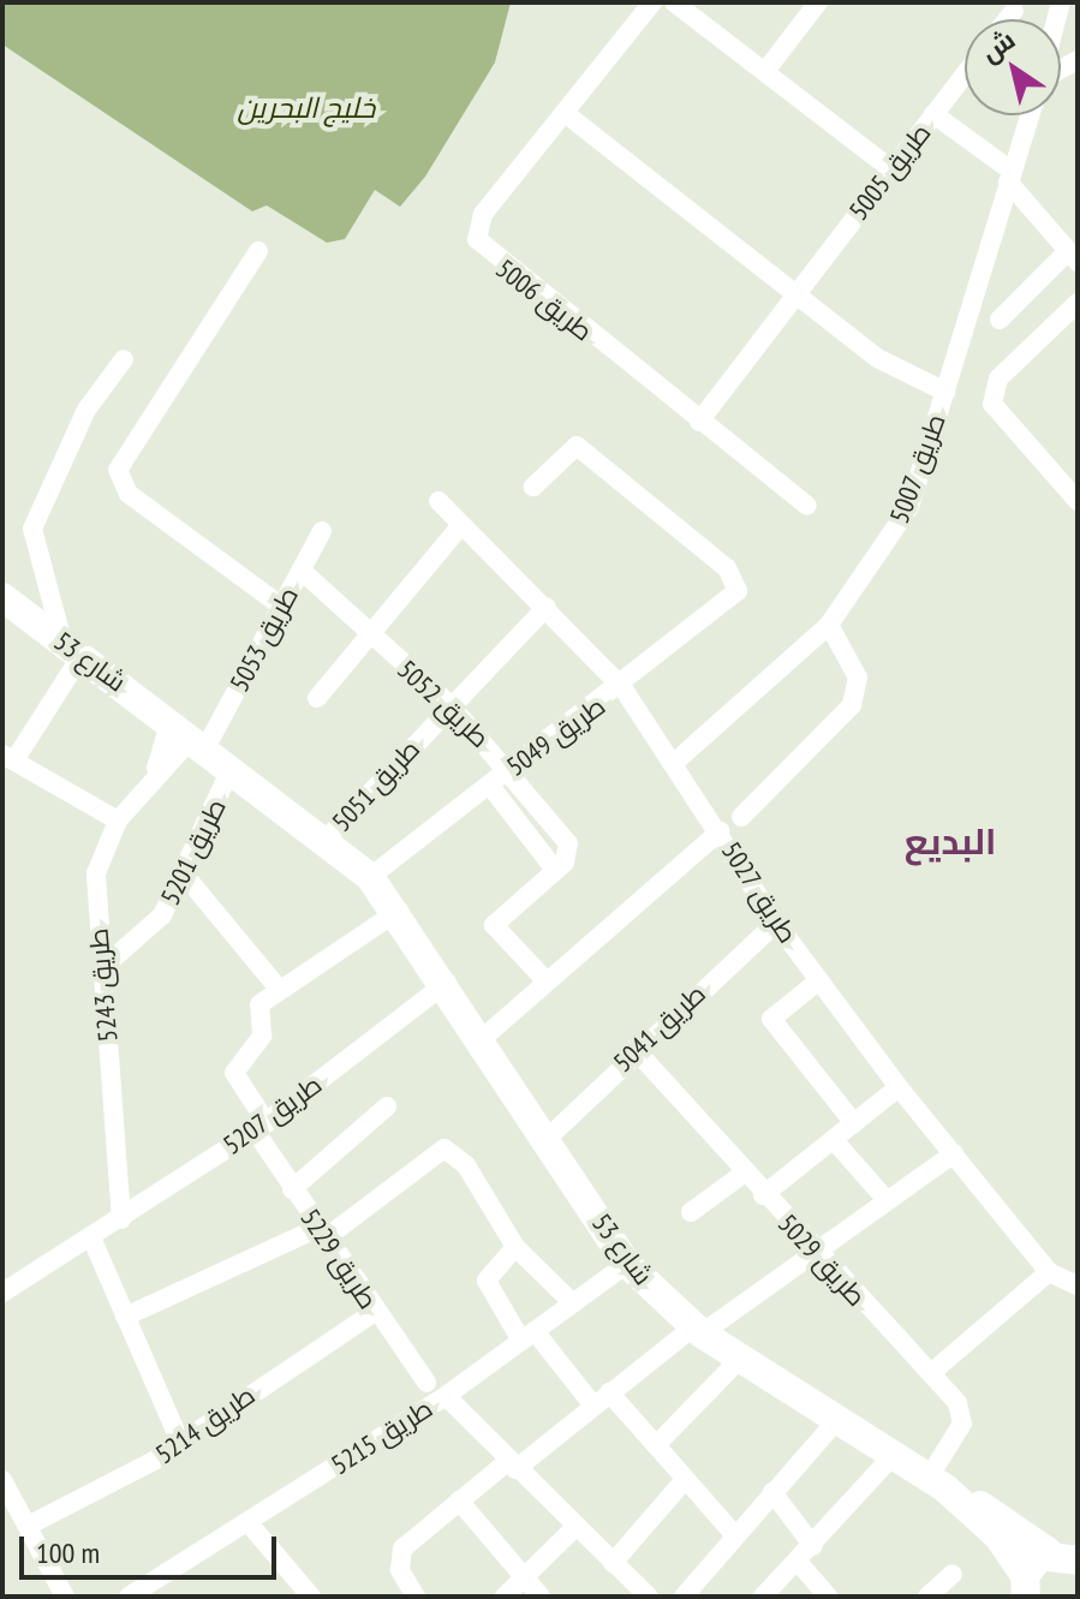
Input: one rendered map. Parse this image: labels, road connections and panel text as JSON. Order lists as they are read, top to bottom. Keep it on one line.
{"streets":{"street":["طريق 5005","طريق 5006","طريق 5007","طريق 5053","شارع 53","طريق 5052","طريق 5049","طريق 5051","طريق 5201","طريق 5027","طريق 5243","طريق 5041","طريق 5207","طريق 5229","طريق 5029","طريق 5214","طريق 5215"]},"crossings":[["طريق 5005","طريق 5006"],["طريق 5007","طريق 5027"],["طريق 5053","شارع 53"],["طريق 5053","طريق 5052"],["طريق 5053","طريق 5243"],["شارع 53","طريق 5049"],["شارع 53","طريق 5051"],["شارع 53","طريق 5201"],["شارع 53","طريق 5243"],["شارع 53","طريق 5041"],["شارع 53","طريق 5207"],["شارع 53","طريق 5029"],["شارع 53","طريق 5215"],["طريق 5052","طريق 5049"],["طريق 5052","طريق 5051"],["طريق 5049","طريق 5027"],["طريق 5051","طريق 5027"],["طريق 5201","طريق 5243"],["طريق 5027","طريق 5041"],["طريق 5243","طريق 5207"],["طريق 5041","طريق 5029"],["طريق 5207","طريق 5229"],["طريق 5229","طريق 5214"]],"districts":["البديع"],"water":["خليج البحرين"],"scale_bar":"100 m","north":"top left"}
